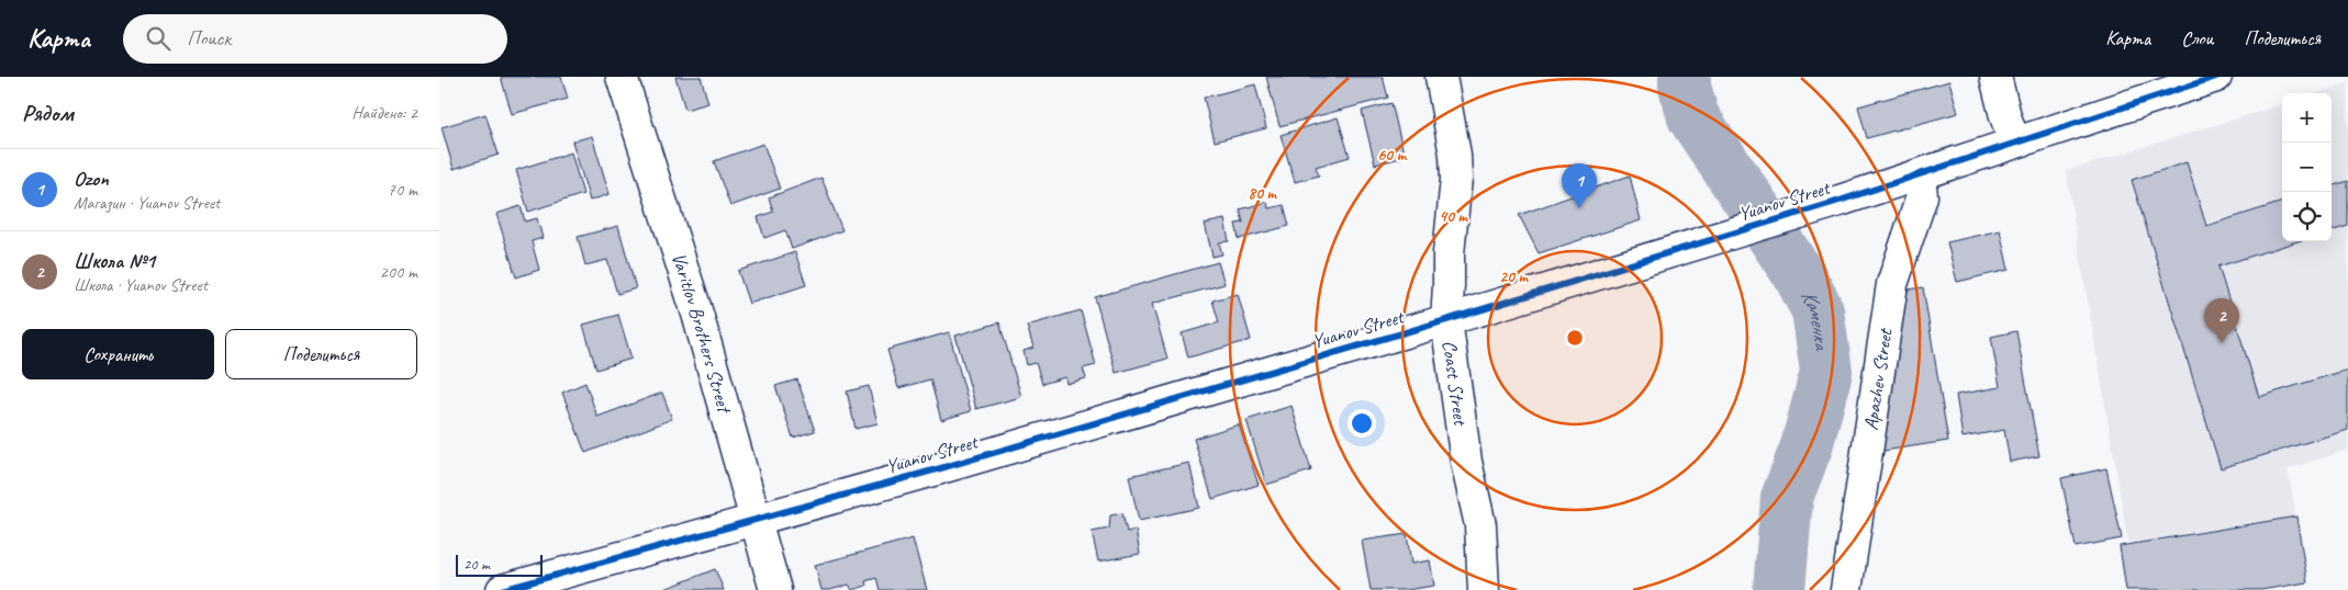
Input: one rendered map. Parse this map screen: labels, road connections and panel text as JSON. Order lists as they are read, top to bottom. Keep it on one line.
{"streets":{"street":["Yuanov Street","Varitlov Brothers Street","Apazhev Street","Coast Street"]},"crossings":[["Yuanov Street","Varitlov Brothers Street"],["Yuanov Street","Apazhev Street"],["Yuanov Street","Coast Street"]],"water":["Каменка"],"scale_bar":"20 m","page":{"header":"Карта","search":"Поиск","nav":["Карта","Слои","Поделиться"],"heading":["Рядом","Найдено: 2"],"map_buttons":["+","−"],"list":[{"mark":"1","name":"Ozon","note":"Магазин · Yuanov Street","value":"70 m"},{"mark":"2","name":"Школа №1","note":"Школа · Yuanov Street","value":"200 m"}],"pins":["1","2"],"buttons":["Сохранить","Поделиться"],"scale":"20 m"},"rings":["60 m","80 m","40 m","20 m"]}
